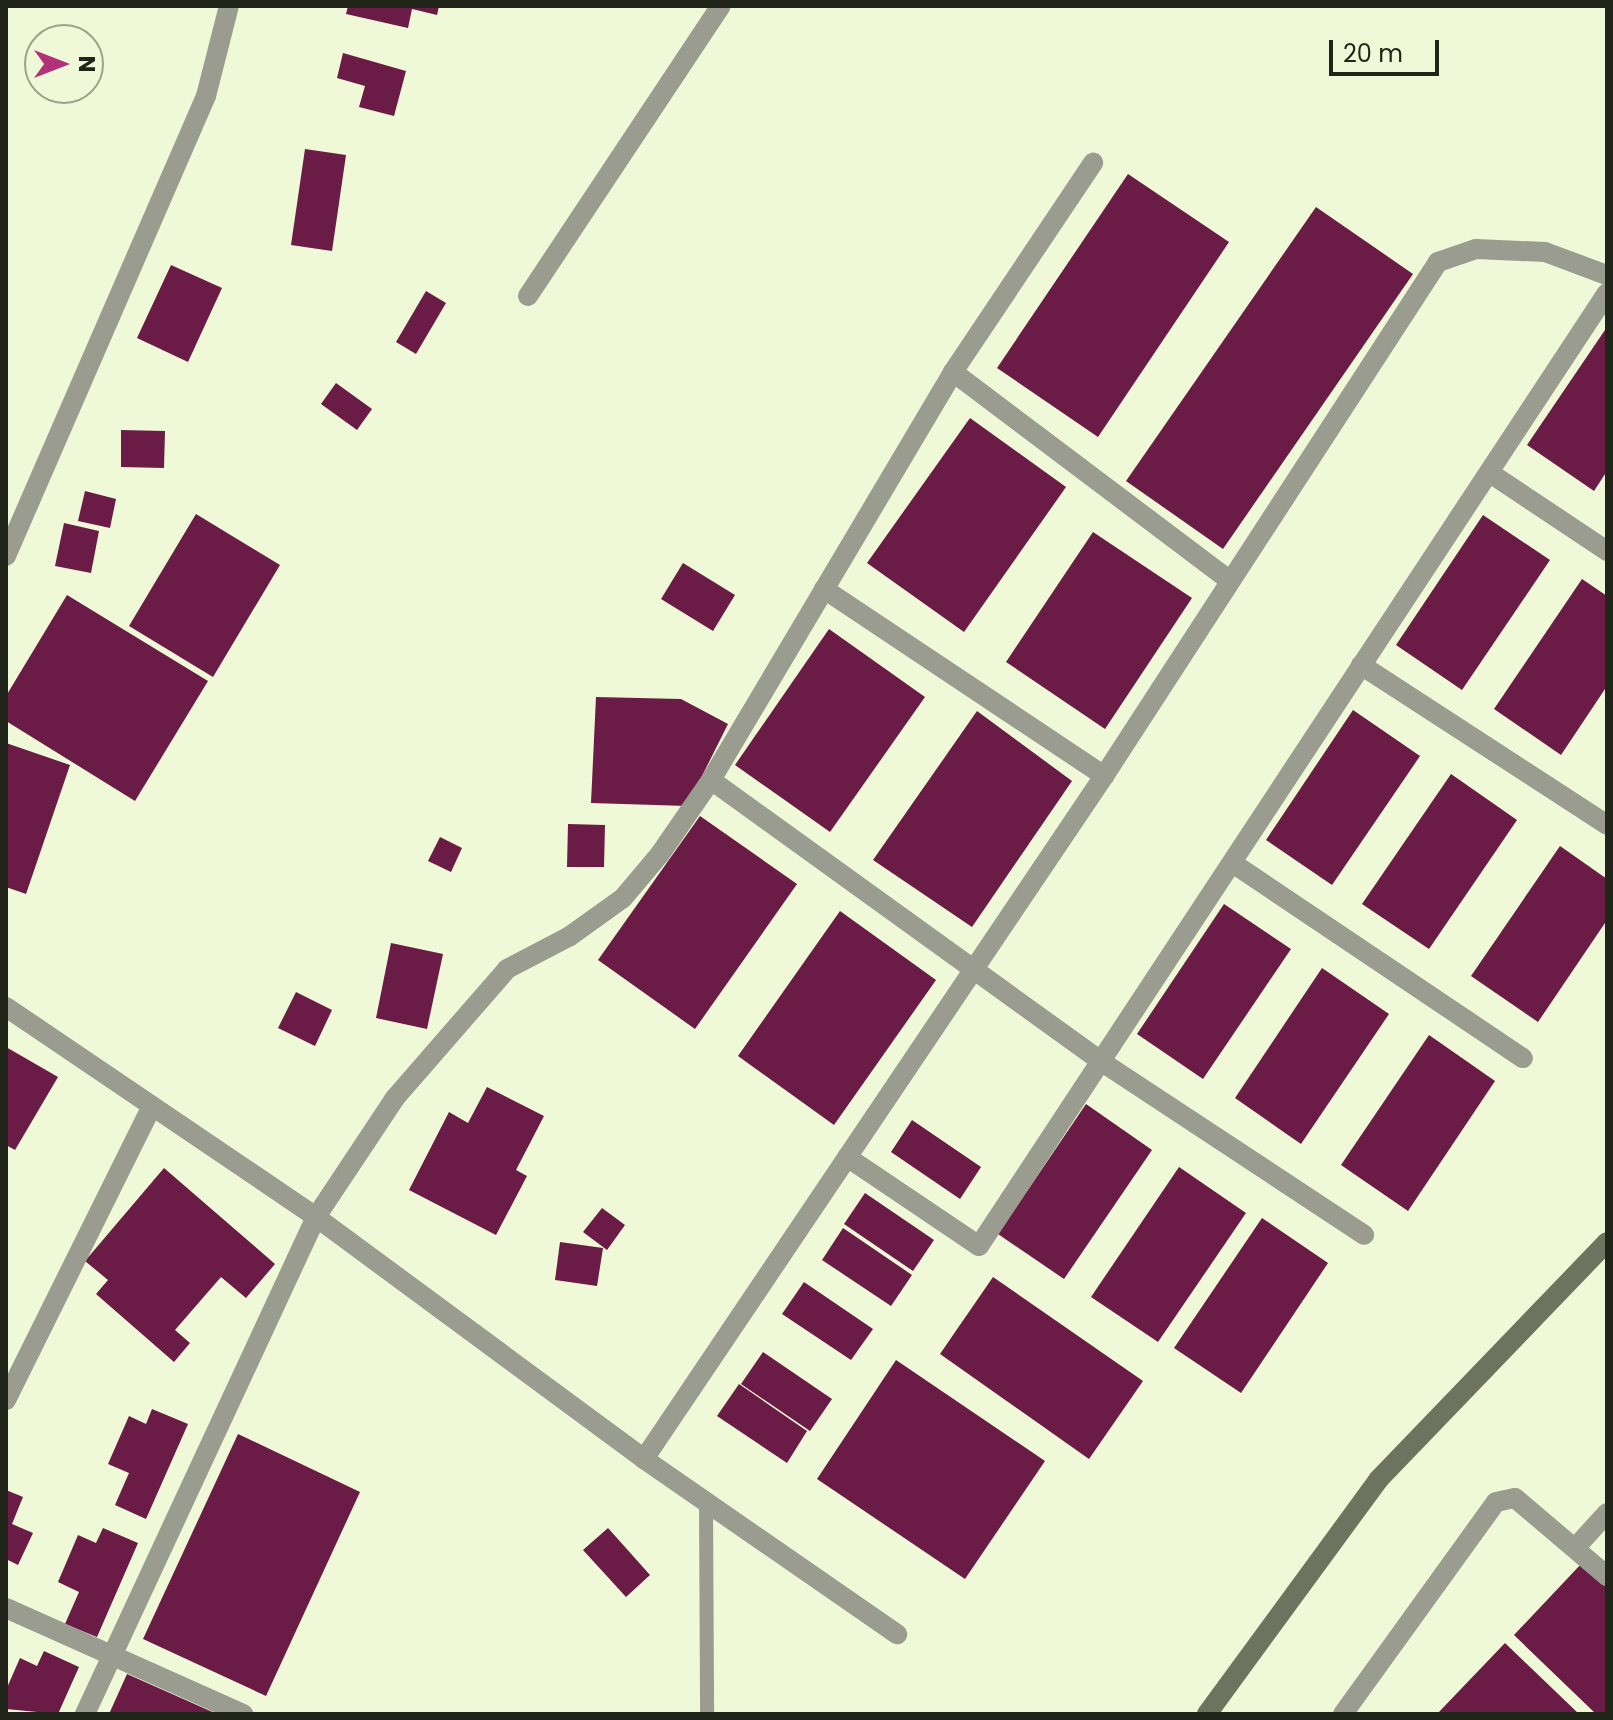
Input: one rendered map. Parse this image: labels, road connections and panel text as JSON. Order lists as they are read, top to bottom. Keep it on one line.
{"scale_bar":"20 m","north":"right"}
